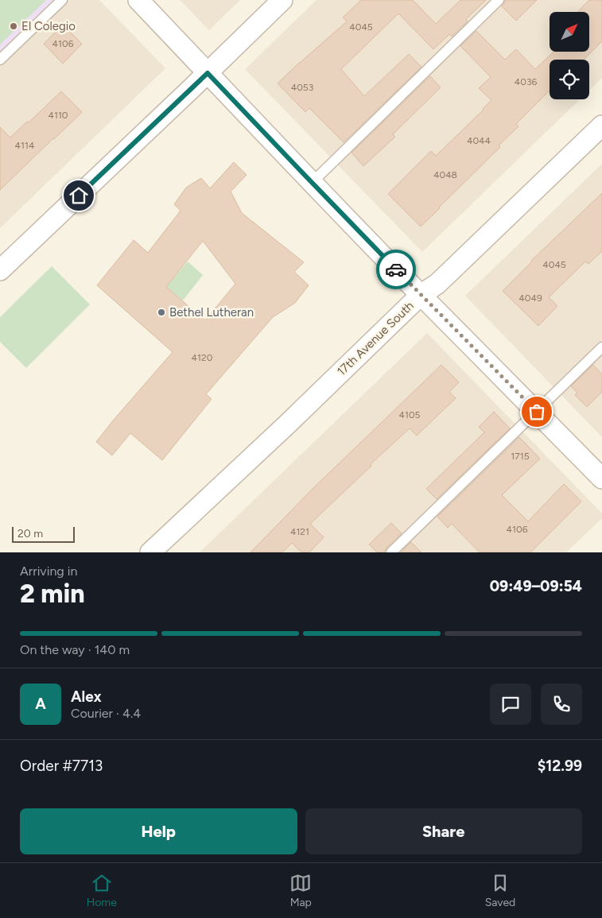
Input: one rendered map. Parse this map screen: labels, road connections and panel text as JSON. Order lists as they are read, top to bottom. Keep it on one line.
{"streets":{"street":["17th Avenue South"]},"places":["El Colegio","Bethel Lutheran"],"house_numbers":["4045","4106","4036","4053","4110","4044","4114","4048","4045","4049","4120","4105","1715","4106","4121"],"scale_bar":"20 m","north":"top right","page":{"scale":"20 m","heading":["2 min","Arriving in","09:49–09:54"],"panel":["Alex","Courier · 4.4","Order #7713","$12.99"],"bar":"On the way · 140 m","round":"A","buttons":["Help","Share"],"tabs":["Home","Map","Saved"]}}
